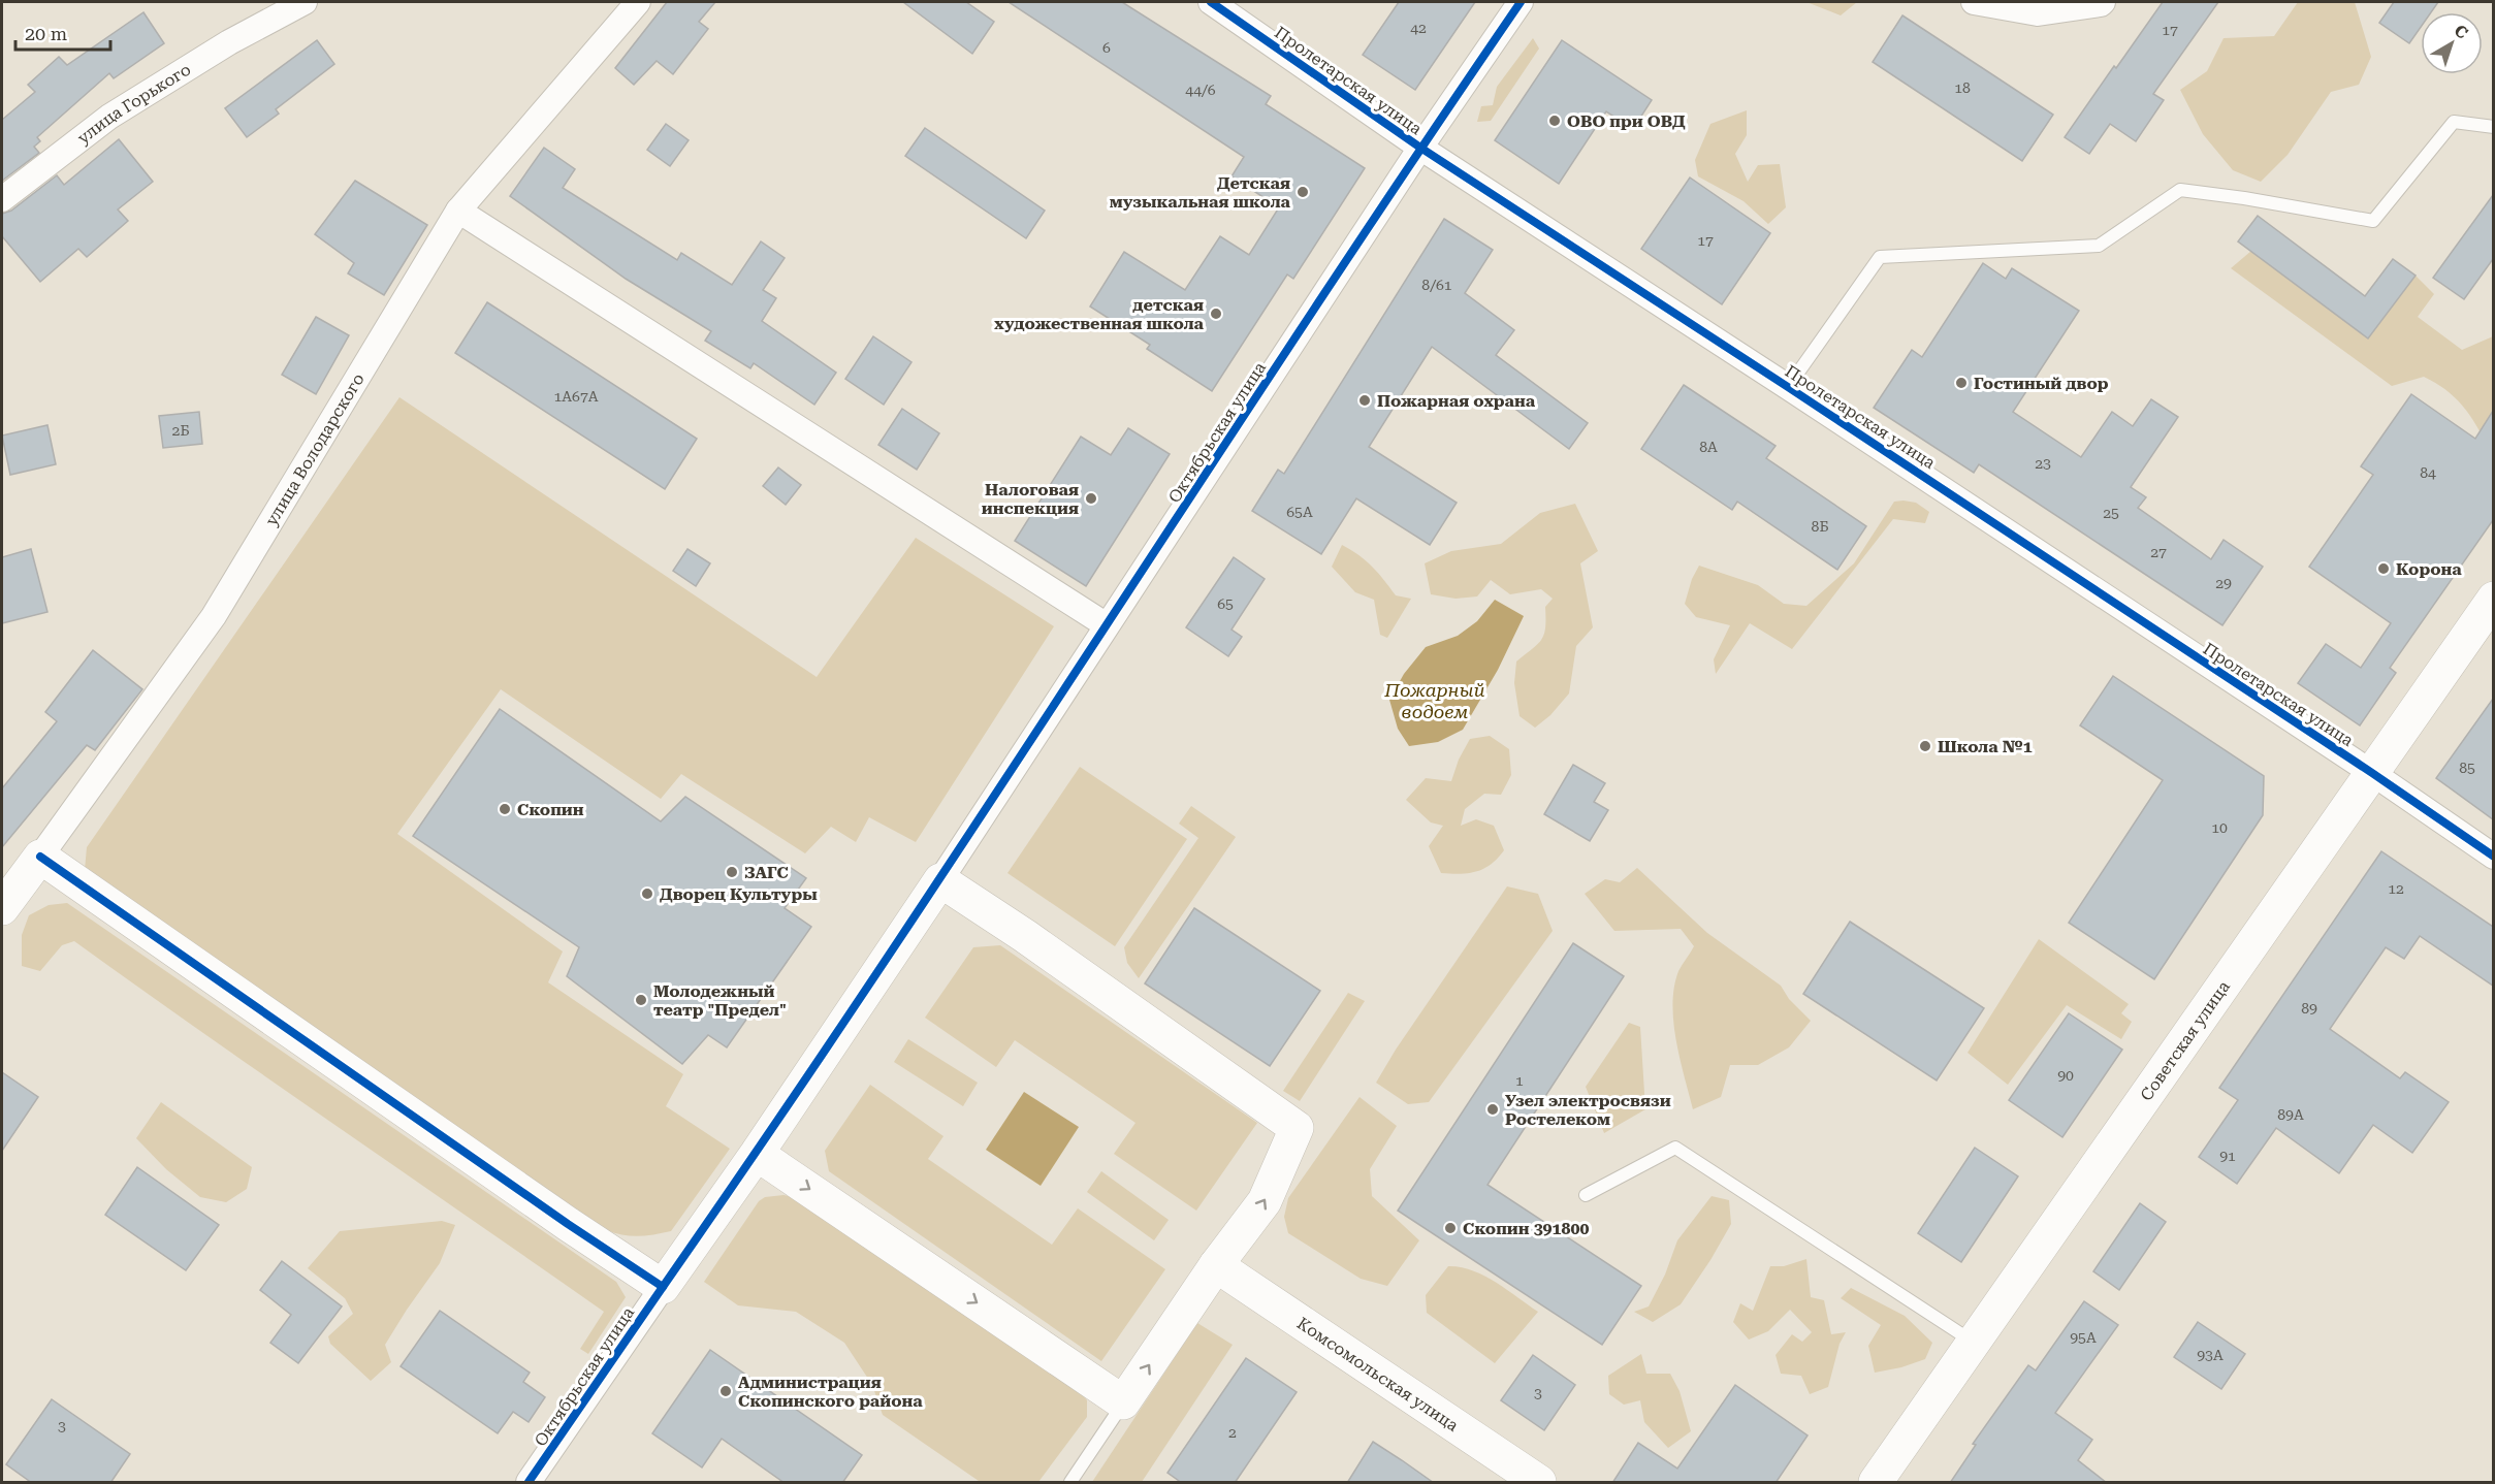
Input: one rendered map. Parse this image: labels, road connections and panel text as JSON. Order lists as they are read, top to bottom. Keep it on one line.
{"streets":{"street":["Пролетарская улица","улица Горького","Октябрьская улица","улица Володарского","Советская улица","Комсомольская улица"]},"crossings":[["Пролетарская улица","Октябрьская улица"],["Пролетарская улица","Советская улица"]],"water":["Пожарный водоем"],"places":["ОВО при ОВД","Детская музыкальная школа","детская художественная школа","Гостиный двор","Пожарная охрана","Налоговая инспекция","Корона","Школа №1","Скопин","ЗАГС","Дворец Культуры","Молодежный театр \"Предел\"","Узел электросвязи Ростелеком","Скопин 391800","Администрация Скопинского района"],"house_numbers":["42","17","6","18","44/6","17","8/61","1А67A","2Б","8А","23","84","65А","25","8Б","27","29","65","85","10","12","89","90","1","89А","91","95А","93А","3","3","2"],"scale_bar":"20 m","north":"top right"}
